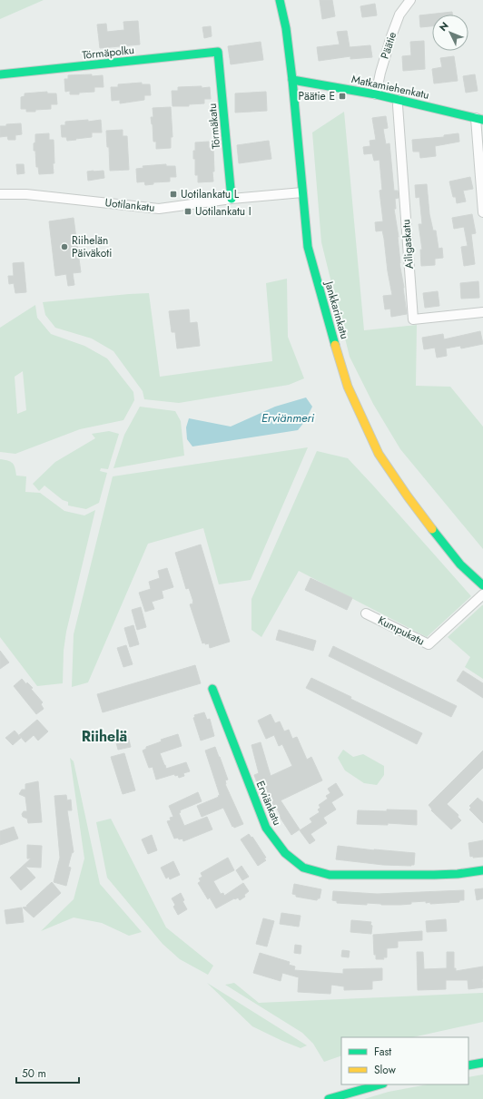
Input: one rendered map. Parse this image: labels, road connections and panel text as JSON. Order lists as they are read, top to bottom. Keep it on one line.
{"streets":{"street":["Päätie","Törmäpolku","Matkamiehenkatu","Törmäkatu","Uotilankatu","Ailigaskatu","Jankkarinkatu","Kumpukatu","Erviänkatu"]},"crossings":[["Päätie","Matkamiehenkatu"],["Törmäpolku","Törmäkatu"],["Matkamiehenkatu","Ailigaskatu"],["Matkamiehenkatu","Jankkarinkatu"],["Törmäkatu","Uotilankatu"],["Uotilankatu","Jankkarinkatu"]],"districts":["Riihelä"],"water":["Erviänmeri"],"places":{"transit":["Päätie E","Uotilankatu L","Uotilankatu I"],"other":["Riihelän Päiväkoti"]},"legend":["Fast","Slow"],"scale_bar":"50 m","north":"top left"}
